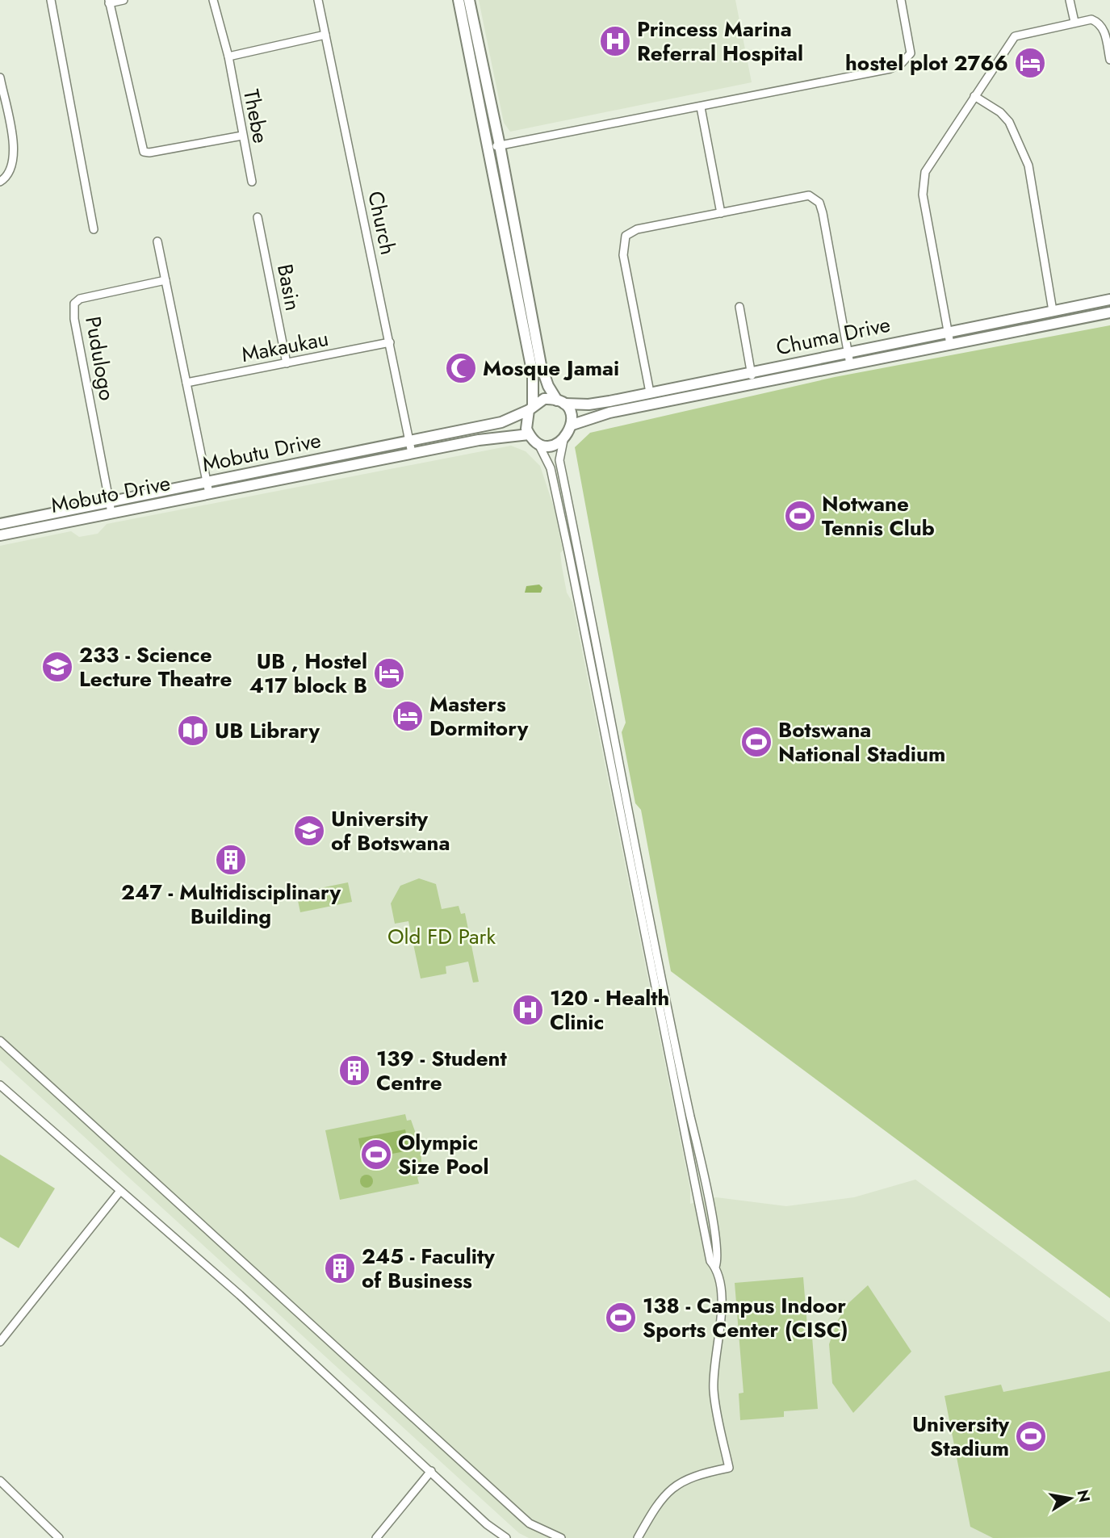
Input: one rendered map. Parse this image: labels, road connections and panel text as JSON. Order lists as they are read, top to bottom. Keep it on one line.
{"streets":{"main road":["Chuma Drive","Mobutu Drive","Mobuto Drive"],"street":["Thebe","Church","Basin","Makaukau","Pudulogo"]},"crossings":[["Church","Makaukau"],["Church","Mobutu Drive"],["Church","Mobuto Drive"],["Basin","Makaukau"],["Chuma Drive","Mobutu Drive"],["Chuma Drive","Mobuto Drive"],["Pudulogo","Mobutu Drive"],["Pudulogo","Mobuto Drive"],["Mobutu Drive","Mobuto Drive"]],"parks":["Old FD Park"],"places":{"hospital":["Princess Marina Referral Hospital","120 - Health Clinic"],"hotel":["hostel plot 2766","UB , Hostel 417 block B","Masters Dormitory"],"mosque":["Mosque Jamai"],"sports":["Notwane Tennis Club","Botswana National Stadium","Olympic Size Pool","138 - Campus Indoor Sports Center (CISC)","University Stadium"],"school or university":["233 - Science Lecture Theatre","University of Botswana"],"library":["UB Library"],"building":["247 - Multidisciplinary Building","139 - Student Centre","245 - Faculity of Business"]},"north":"right"}
